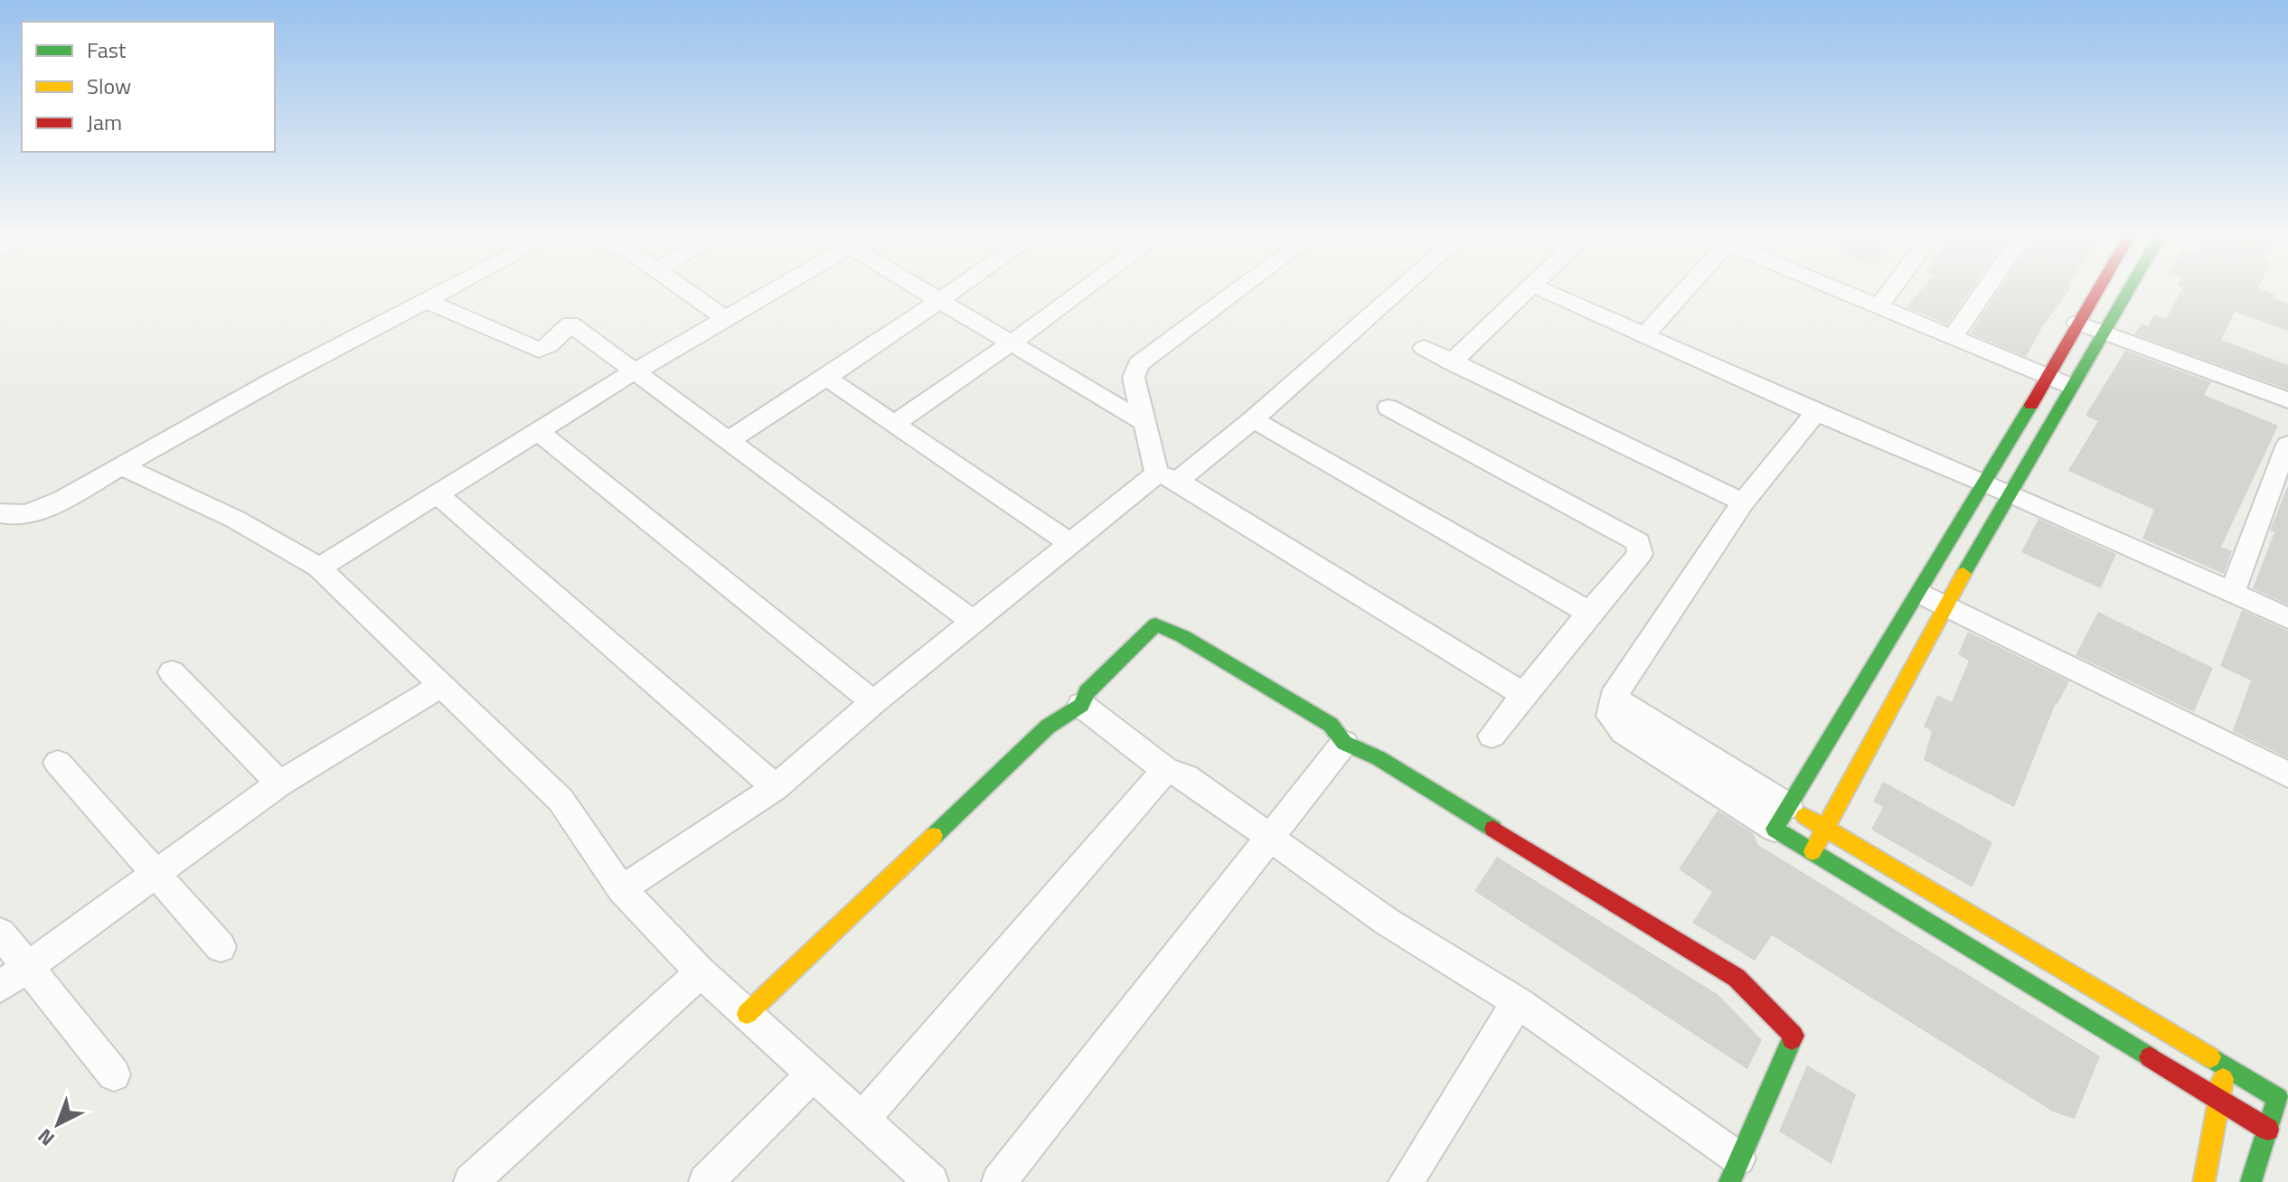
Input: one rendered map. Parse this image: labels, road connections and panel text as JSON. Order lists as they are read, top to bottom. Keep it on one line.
{"legend":["Fast","Slow","Jam"],"north":"bottom left"}
